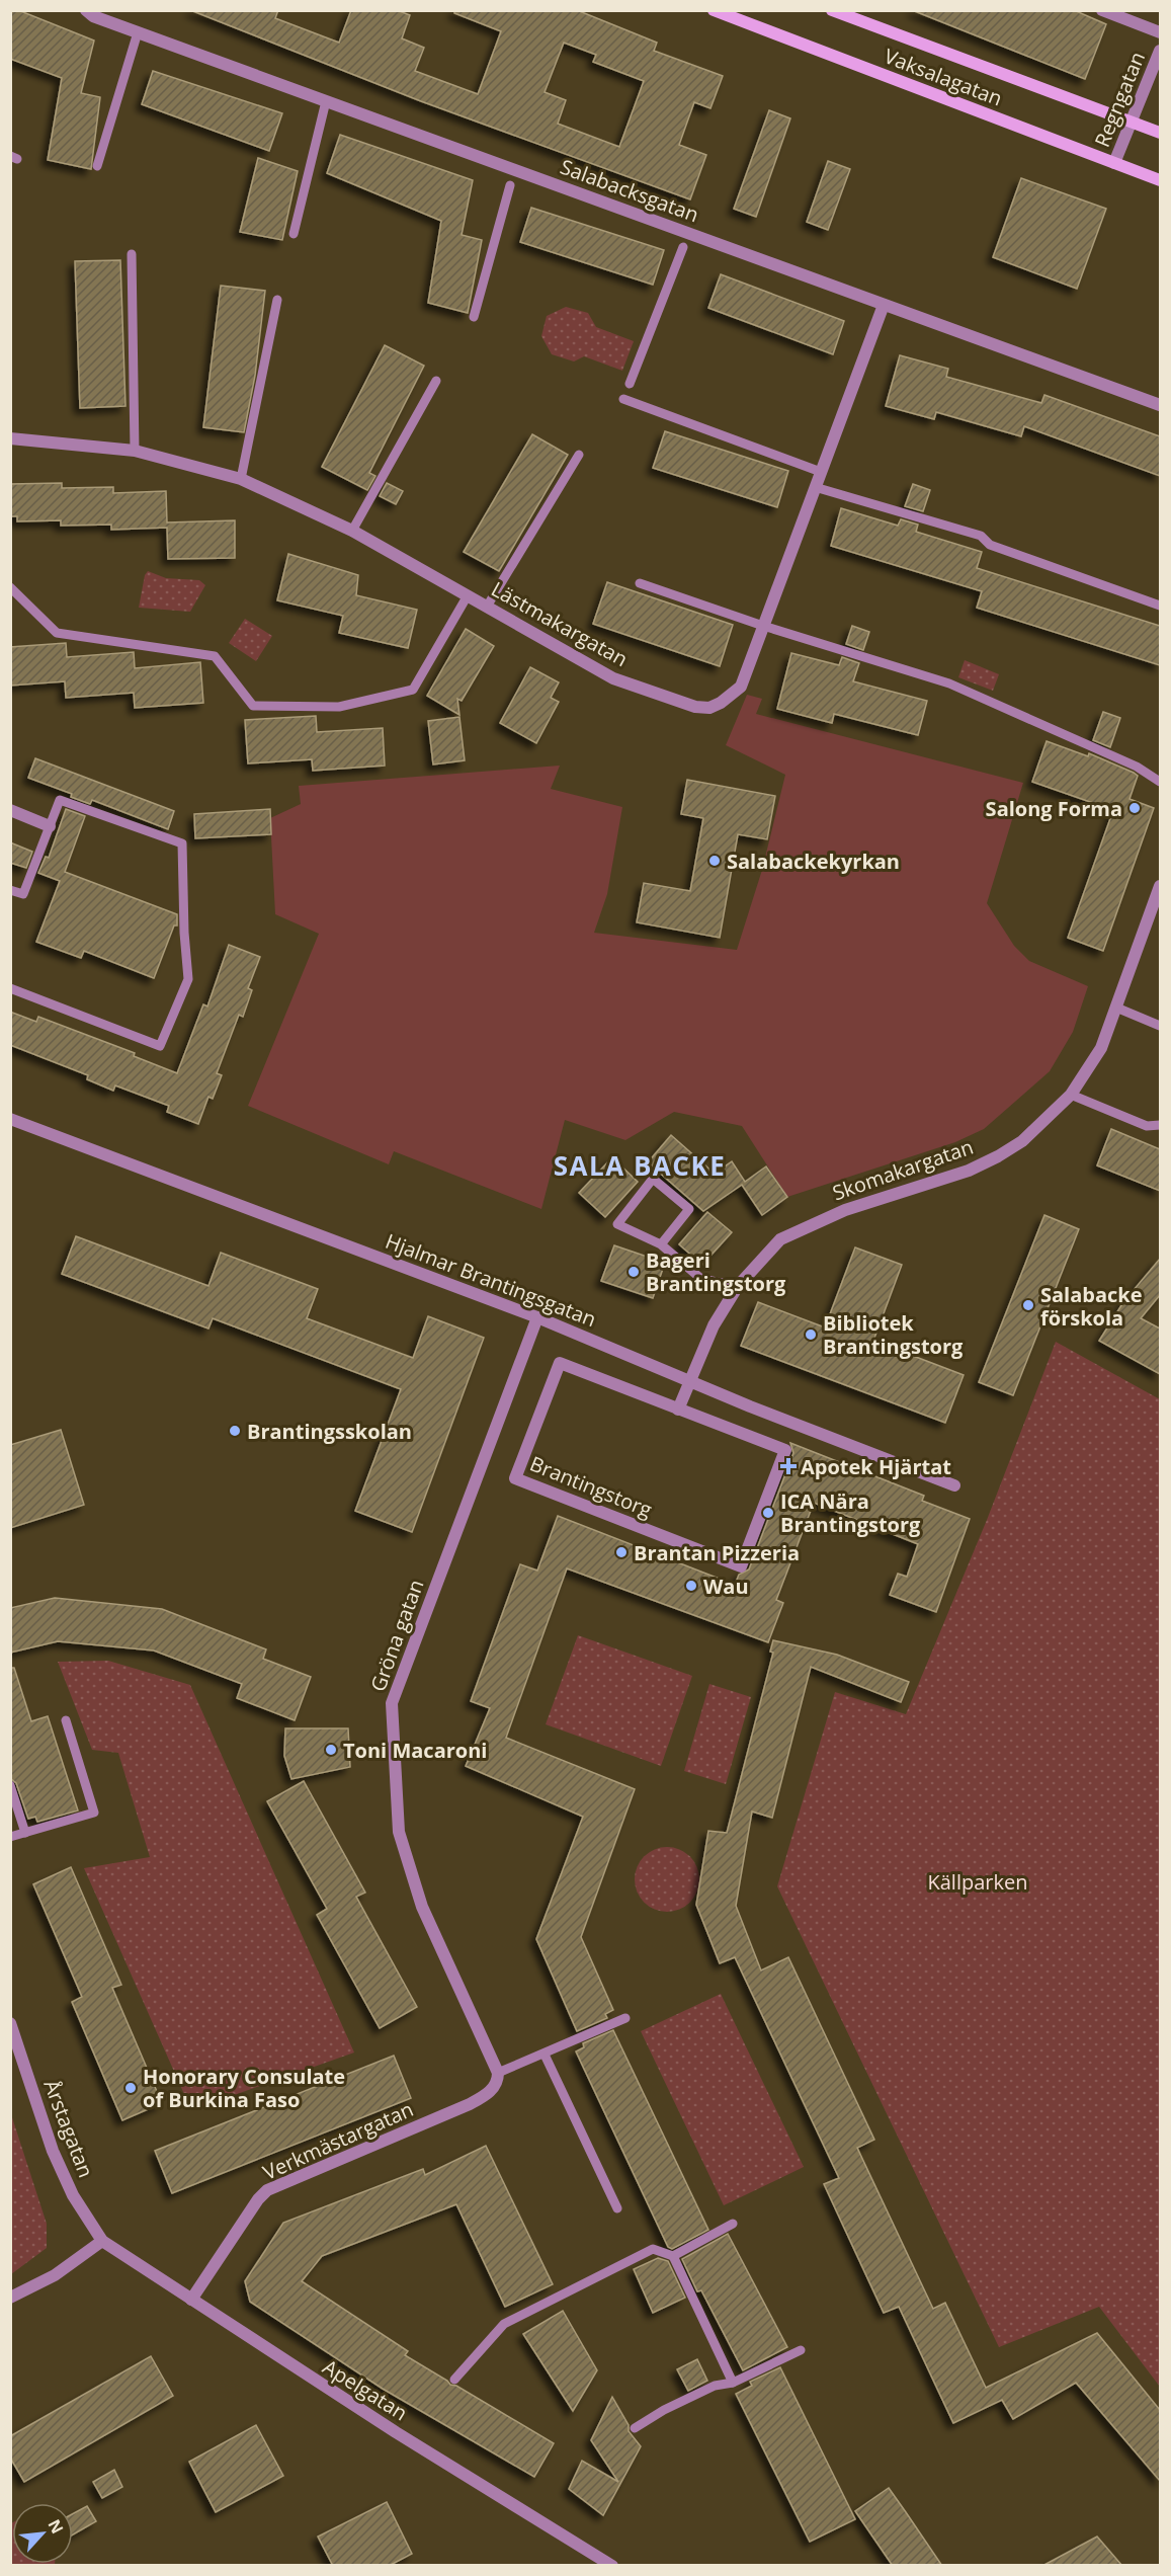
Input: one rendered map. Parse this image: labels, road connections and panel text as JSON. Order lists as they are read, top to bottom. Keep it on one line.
{"streets":{"main road":["Vaksalagatan"],"street":["Regngatan","Salabacksgatan","Lästmakargatan","Skomakargatan","Hjalmar Brantingsgatan","Brantingstorg","Gröna gatan","Årstagatan","Verkmästargatan","Apelgatan"]},"crossings":[["Vaksalagatan","Regngatan"],["Salabacksgatan","Lästmakargatan"],["Skomakargatan","Hjalmar Brantingsgatan"],["Skomakargatan","Brantingstorg"],["Hjalmar Brantingsgatan","Gröna gatan"],["Gröna gatan","Verkmästargatan"],["Årstagatan","Apelgatan"],["Verkmästargatan","Apelgatan"]],"districts":["SALA BACKE"],"parks":["Källparken"],"places":{"other":["Salong Forma","Salabackekyrkan","Bageri Brantingstorg","Salabacke förskola","Bibliotek Brantingstorg","Brantingsskolan","ICA Nära Brantingstorg","Brantan Pizzeria","Wau","Toni Macaroni","Honorary Consulate of Burkina Faso"],"health":["Apotek Hjärtat"]},"north":"top right"}
